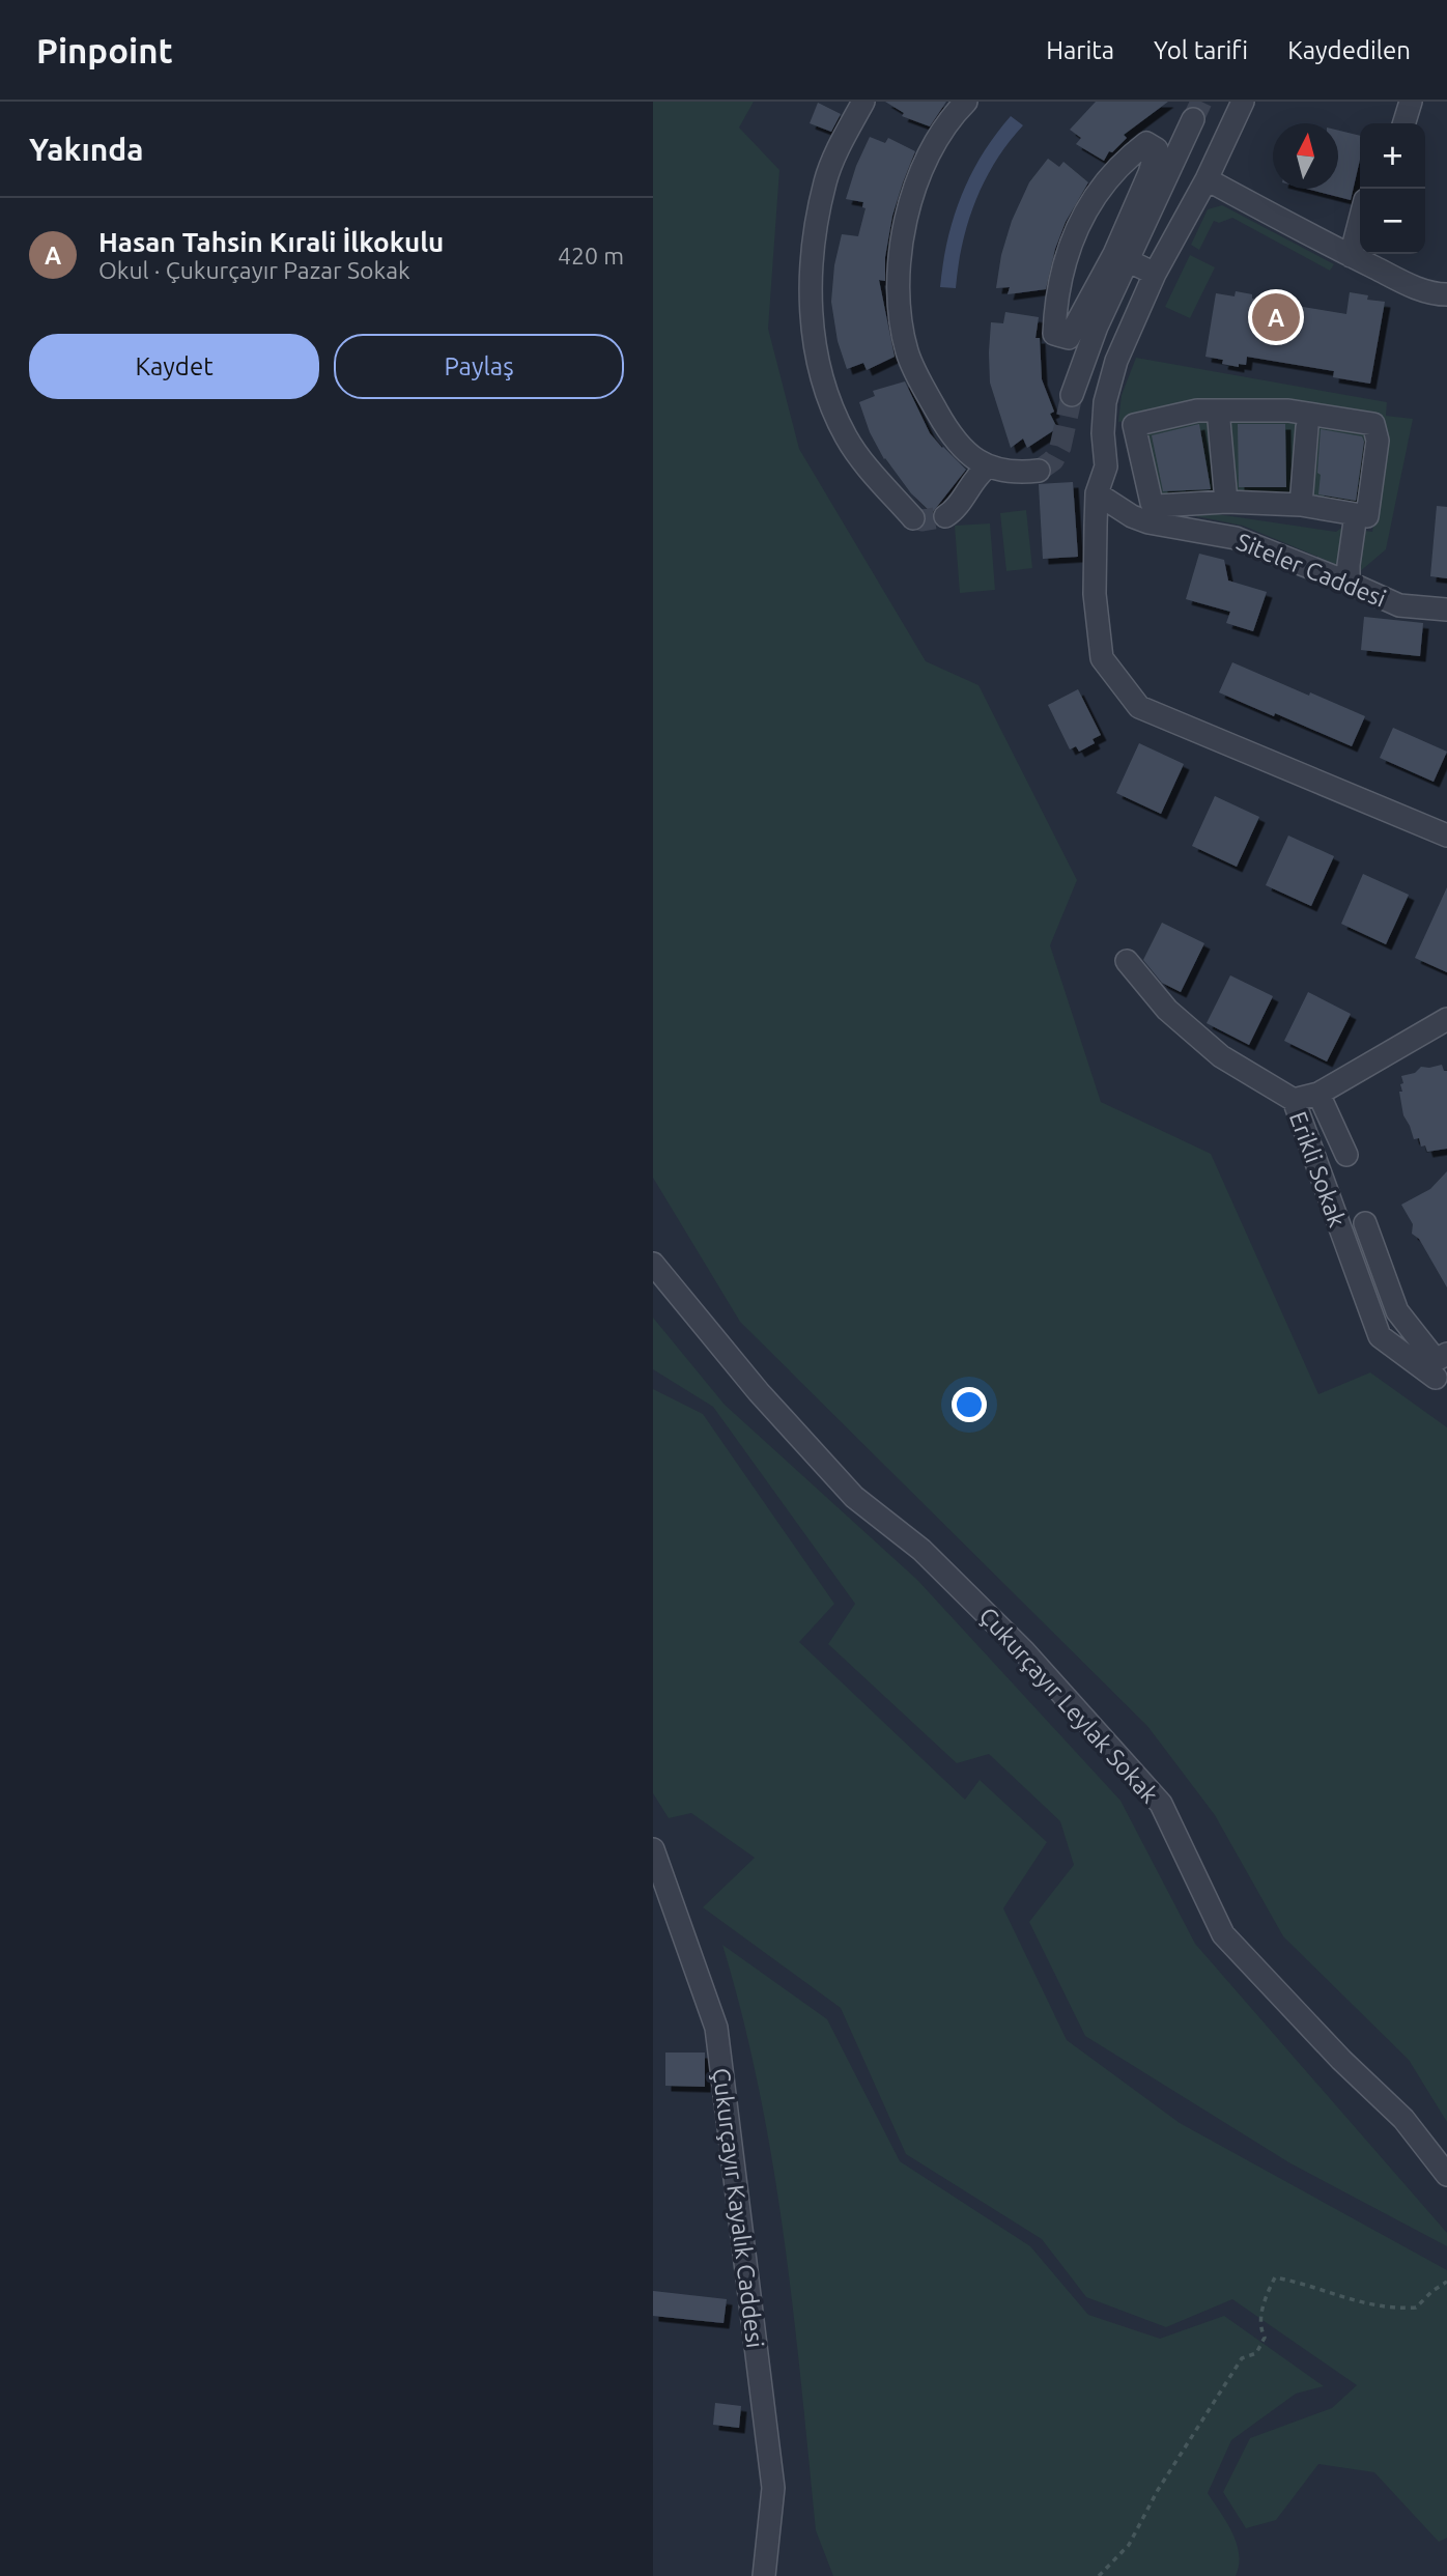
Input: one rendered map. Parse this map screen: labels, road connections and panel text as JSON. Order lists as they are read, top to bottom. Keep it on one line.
{"streets":{"street":["Siteler Caddesi","Erikli Sokak","Çukurçayır Leylak Sokak","Çukurçayır Kayalık Caddesi"]},"north":"top","page":{"header":"Pinpoint","nav":["Harita","Yol tarifi","Kaydedilen"],"heading":"Yakında","map_buttons":["+","−"],"list":[{"mark":"A","name":"Hasan Tahsin Kırali İlkokulu","note":"Okul · Çukurçayır Pazar Sokak","value":"420 m"}],"pins":"A","buttons":["Kaydet","Paylaş"]}}
